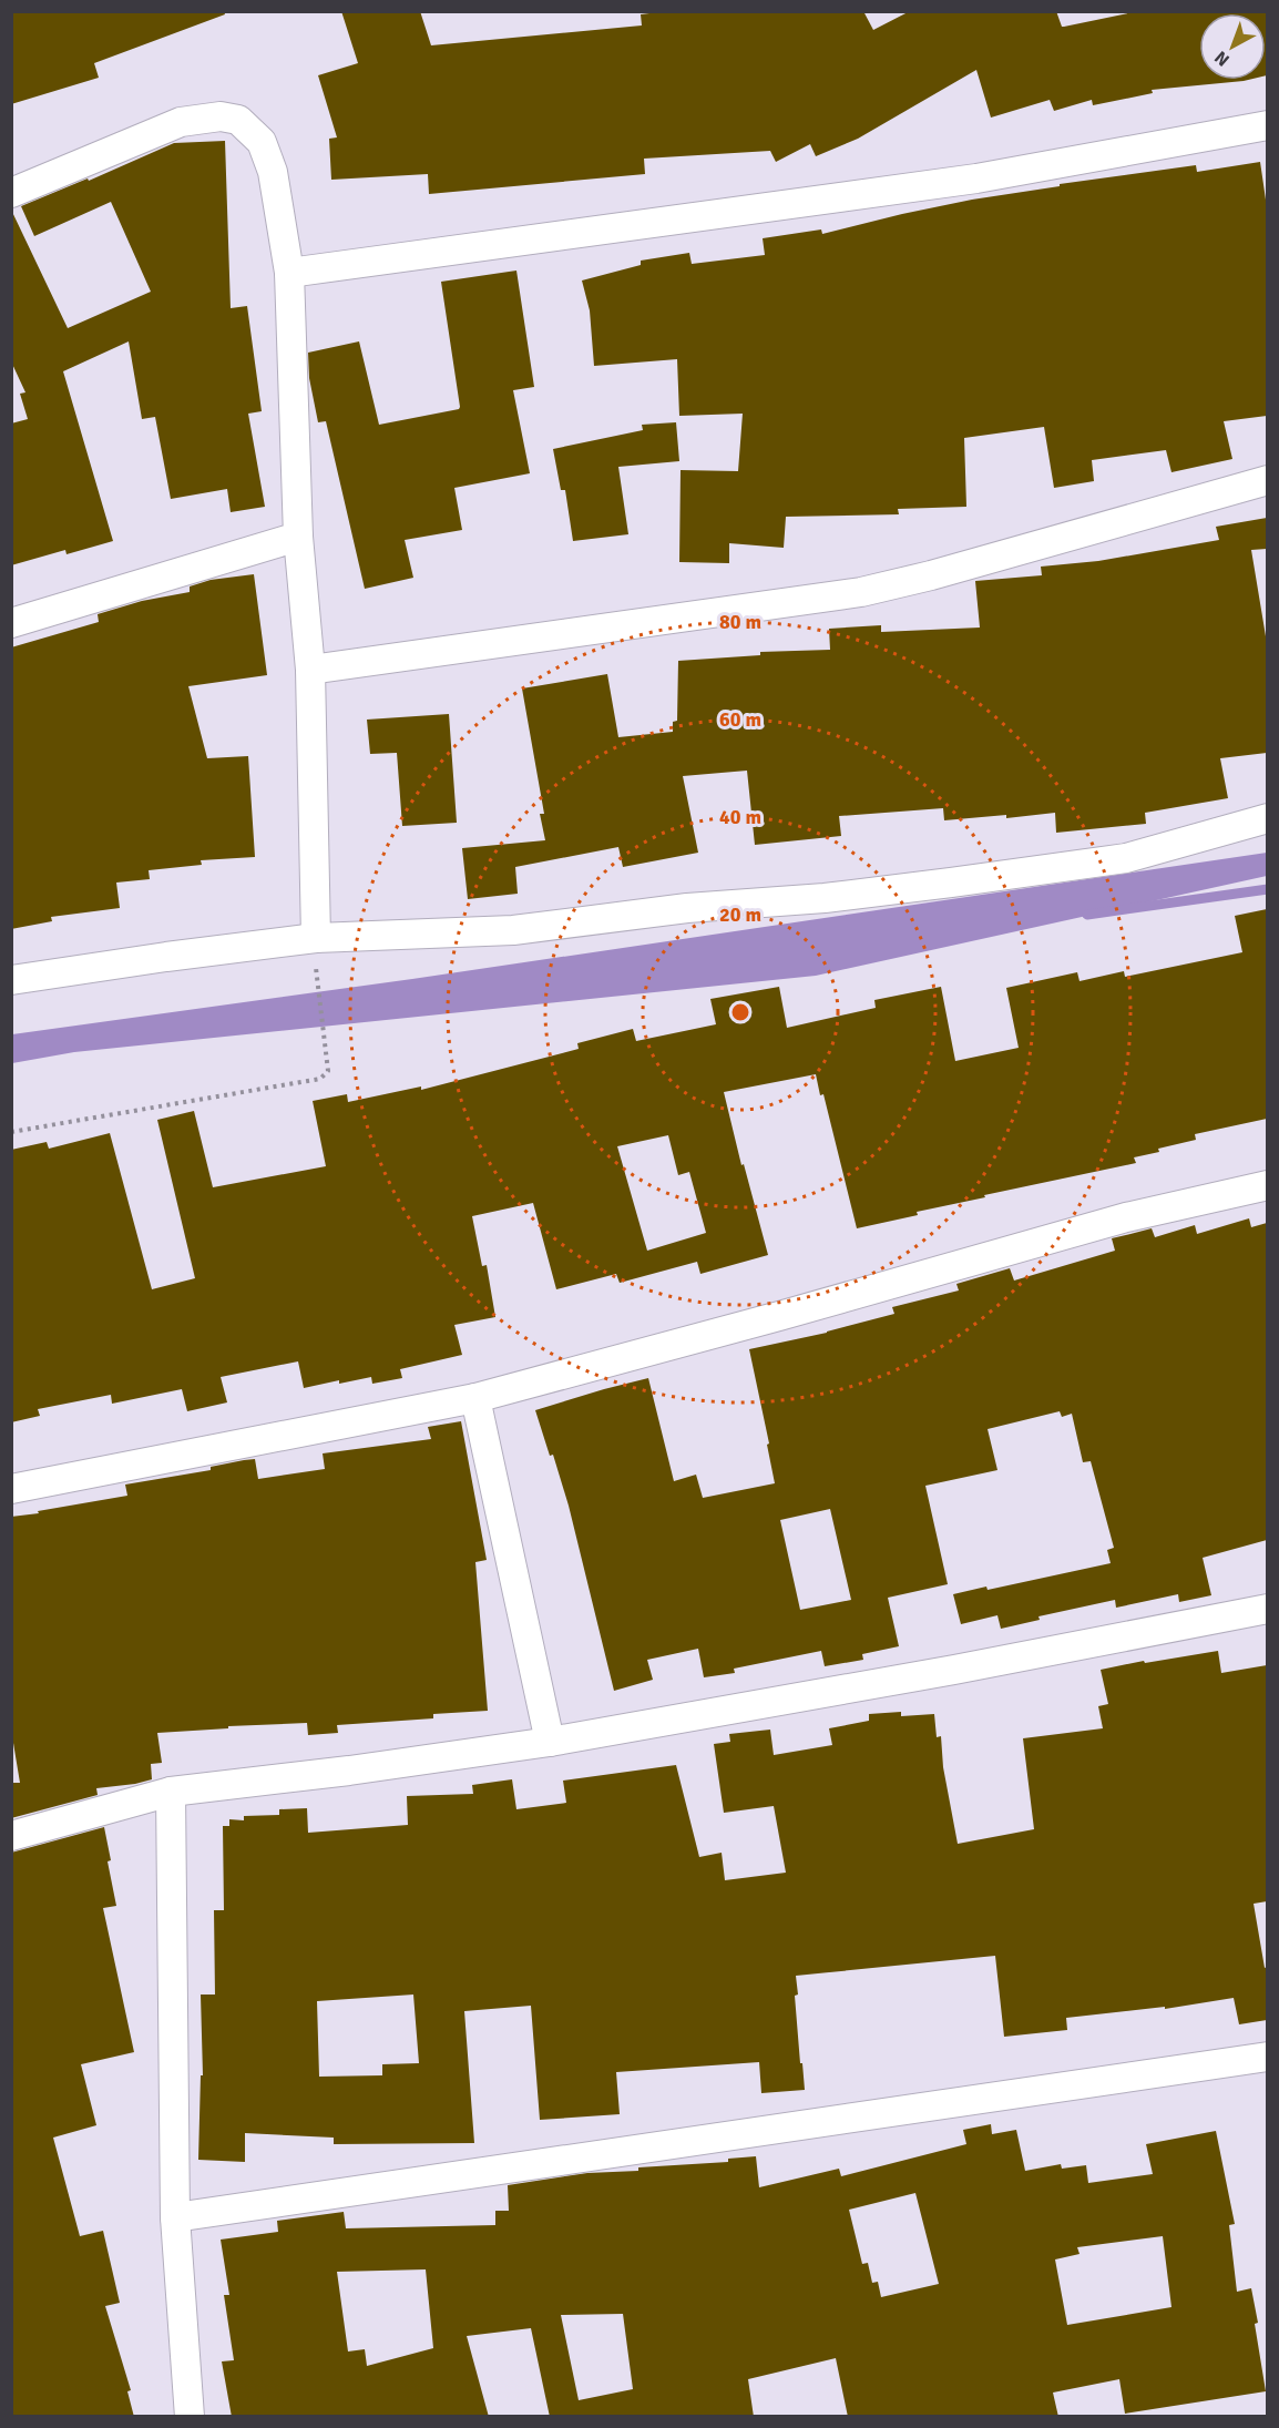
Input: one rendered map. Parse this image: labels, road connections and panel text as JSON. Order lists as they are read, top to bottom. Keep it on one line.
{"north":"bottom left","rings":["80 m","60 m","40 m","20 m"]}
